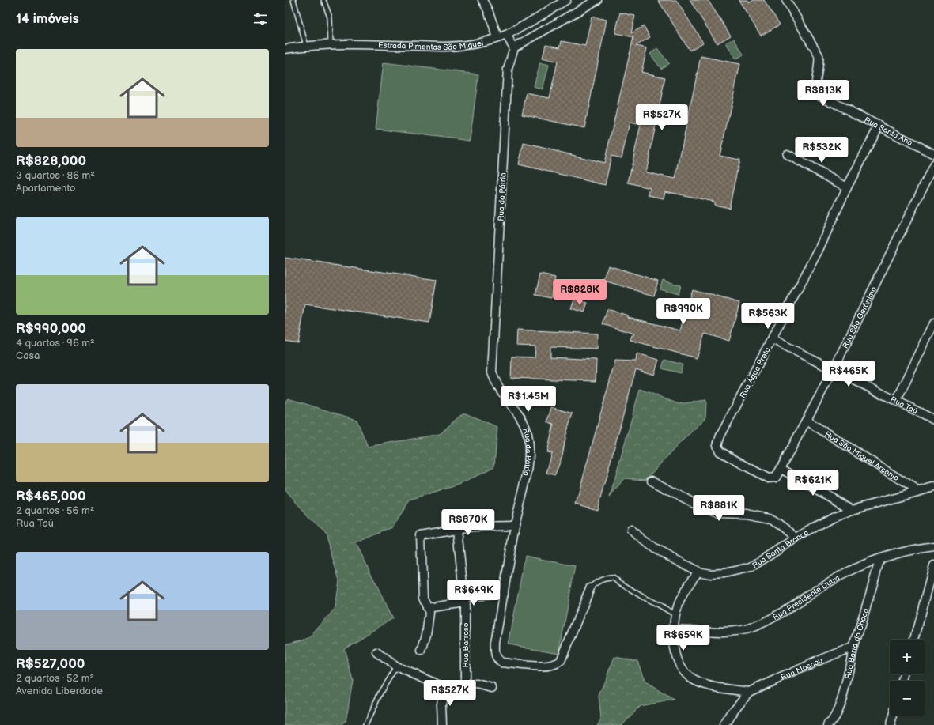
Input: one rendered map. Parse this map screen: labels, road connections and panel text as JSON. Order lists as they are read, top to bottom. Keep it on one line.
{"streets":{"street":["Estrada Pimentas São Miguel","Rua Santa Ana","Rua da Pátria","Rua São Gerônimo","Rua Água Preta","Rua Taú","Rua São Miguel Arcanjo","Rua Santa Branca","Rua Presidente Dutra","Rua Barra do Choca","Rua Barroso","Rua Moscou"]},"crossings":[["Rua Santa Ana","Rua Água Preta"],["Rua São Gerônimo","Rua Água Preta"],["Rua São Gerônimo","Rua Taú"],["Rua São Gerônimo","Rua São Miguel Arcanjo"],["Rua Água Preta","Rua Taú"],["Rua São Miguel Arcanjo","Rua Santa Branca"],["Rua Presidente Dutra","Rua Barra do Choca"],["Rua Barra do Choca","Rua Moscou"]],"page":{"heading":"14 imóveis","list":[{"name":"R$828,000","note":"3 quartos · 86 m² · Apartamento"},{"name":"R$990,000","note":"4 quartos · 96 m² · Casa"},{"name":"R$465,000","note":"2 quartos · 56 m² · Rua Taú"},{"name":"R$527,000","note":"2 quartos · 52 m² · Avenida Liberdade"}],"price":["R$813K","R$527K","R$532K","R$828K","R$990K","R$563K","R$465K","R$1.45M","R$621K","R$881K","R$870K","R$649K","R$659K","R$527K"],"map_buttons":["+","−"]}}
